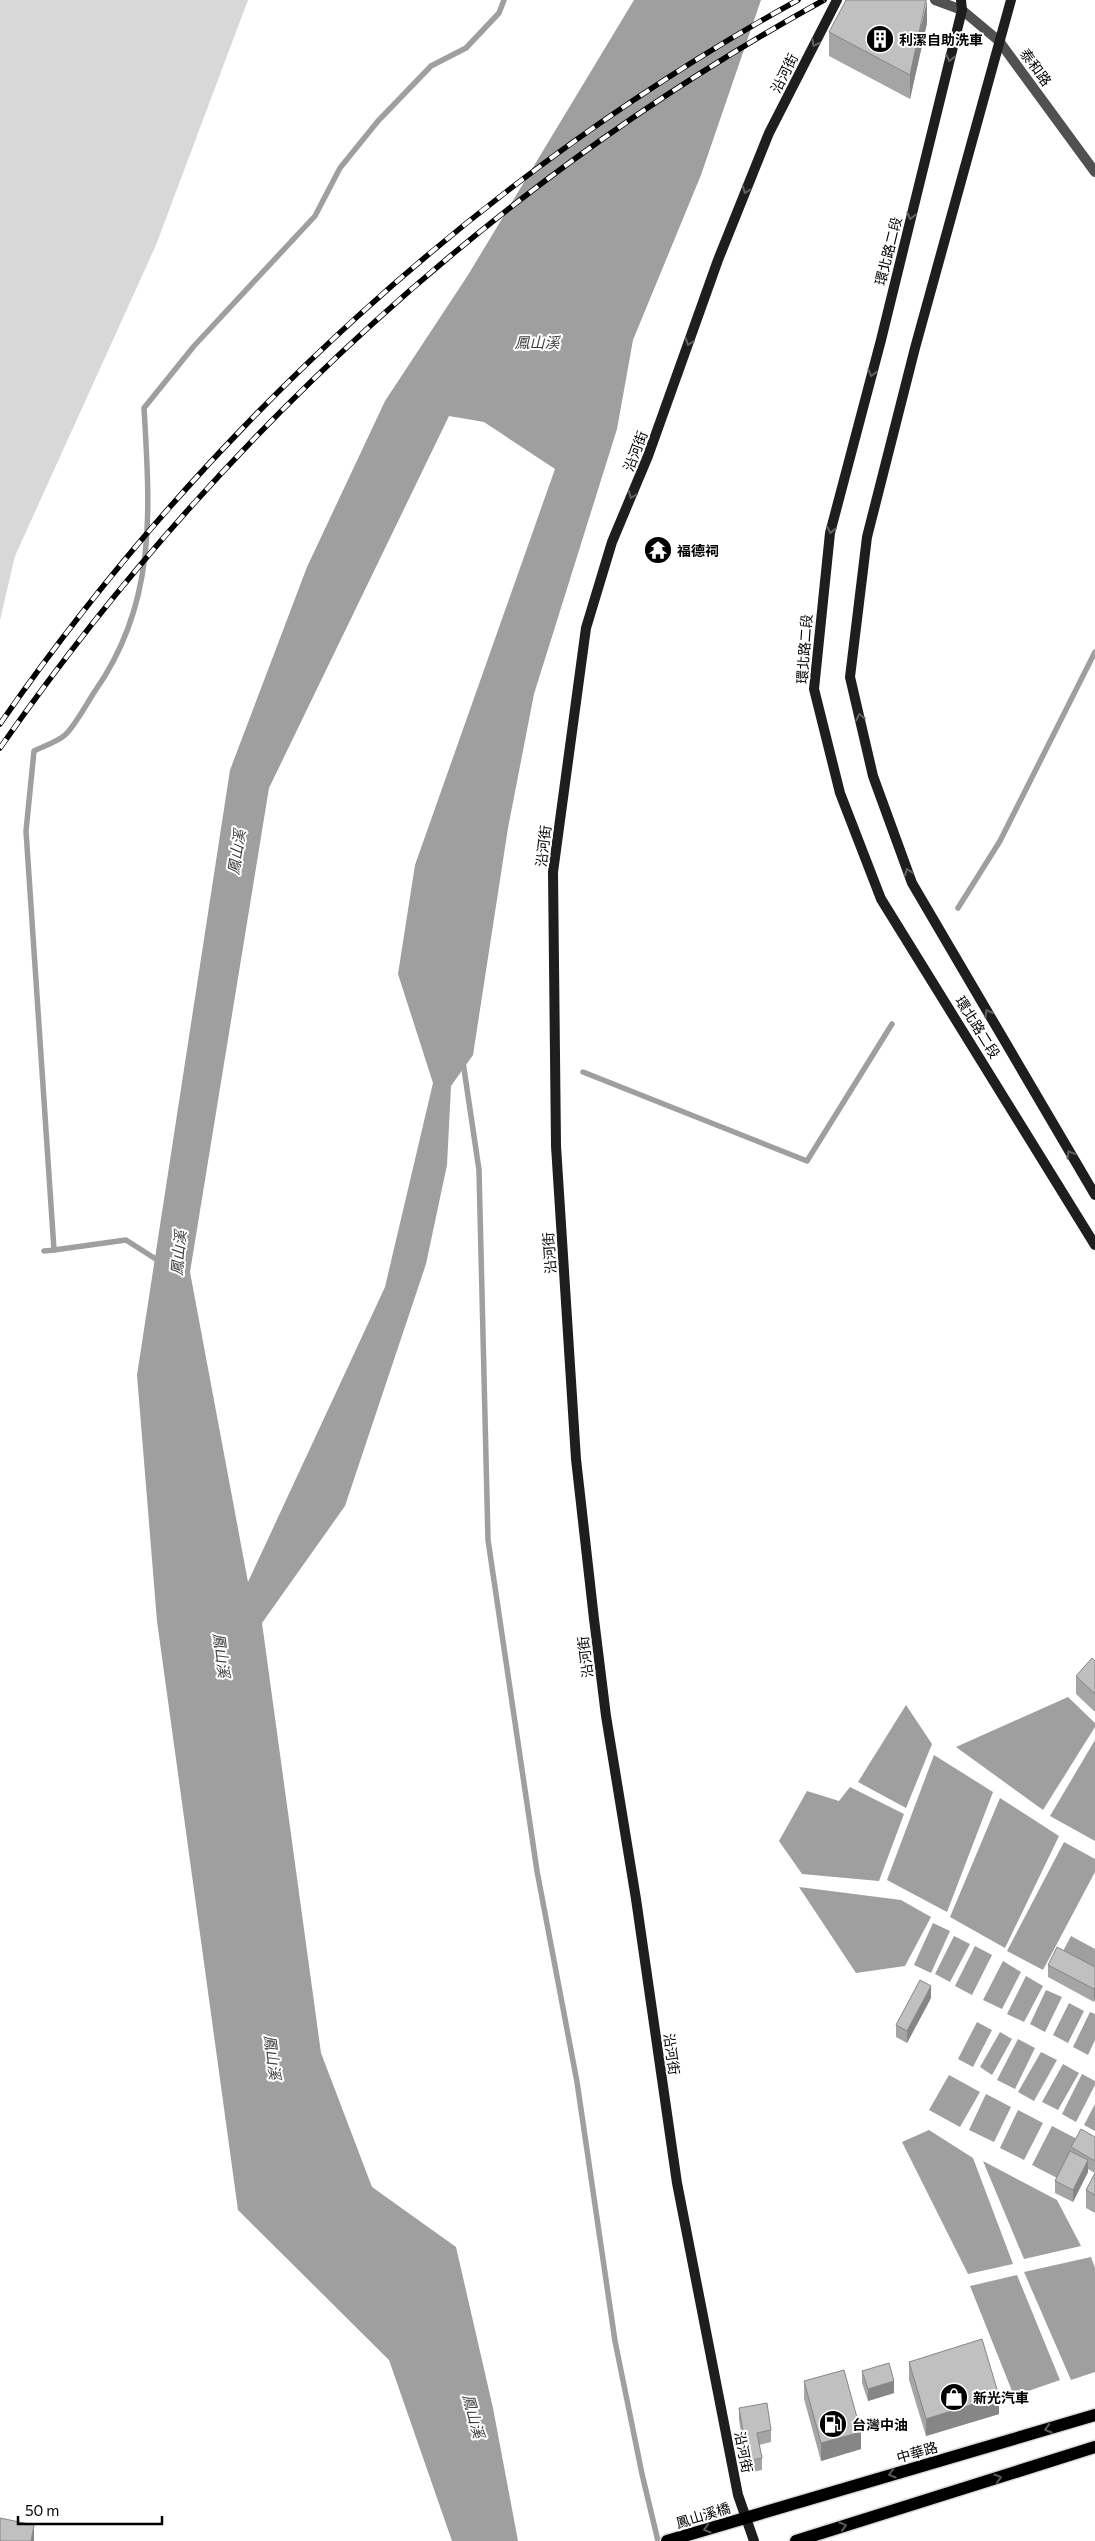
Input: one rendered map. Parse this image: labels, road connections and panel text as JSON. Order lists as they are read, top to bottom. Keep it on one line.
{"streets":{"main road":["中華路","鳳山溪橋"],"street":["泰和路","沿河街","環北路二段"]},"crossings":[["泰和路","環北路二段"],["沿河街","中華路"],["沿河街","鳳山溪橋"],["中華路","鳳山溪橋"]],"one_way":["沿河街","鳳山溪橋"],"water":["鳳山溪"],"places":{"building":["利潔自助洗車"],"temple":["福德祠"],"shop":["新光汽車"],"fuel station":["台灣中油"]},"scale_bar":"50 m"}
